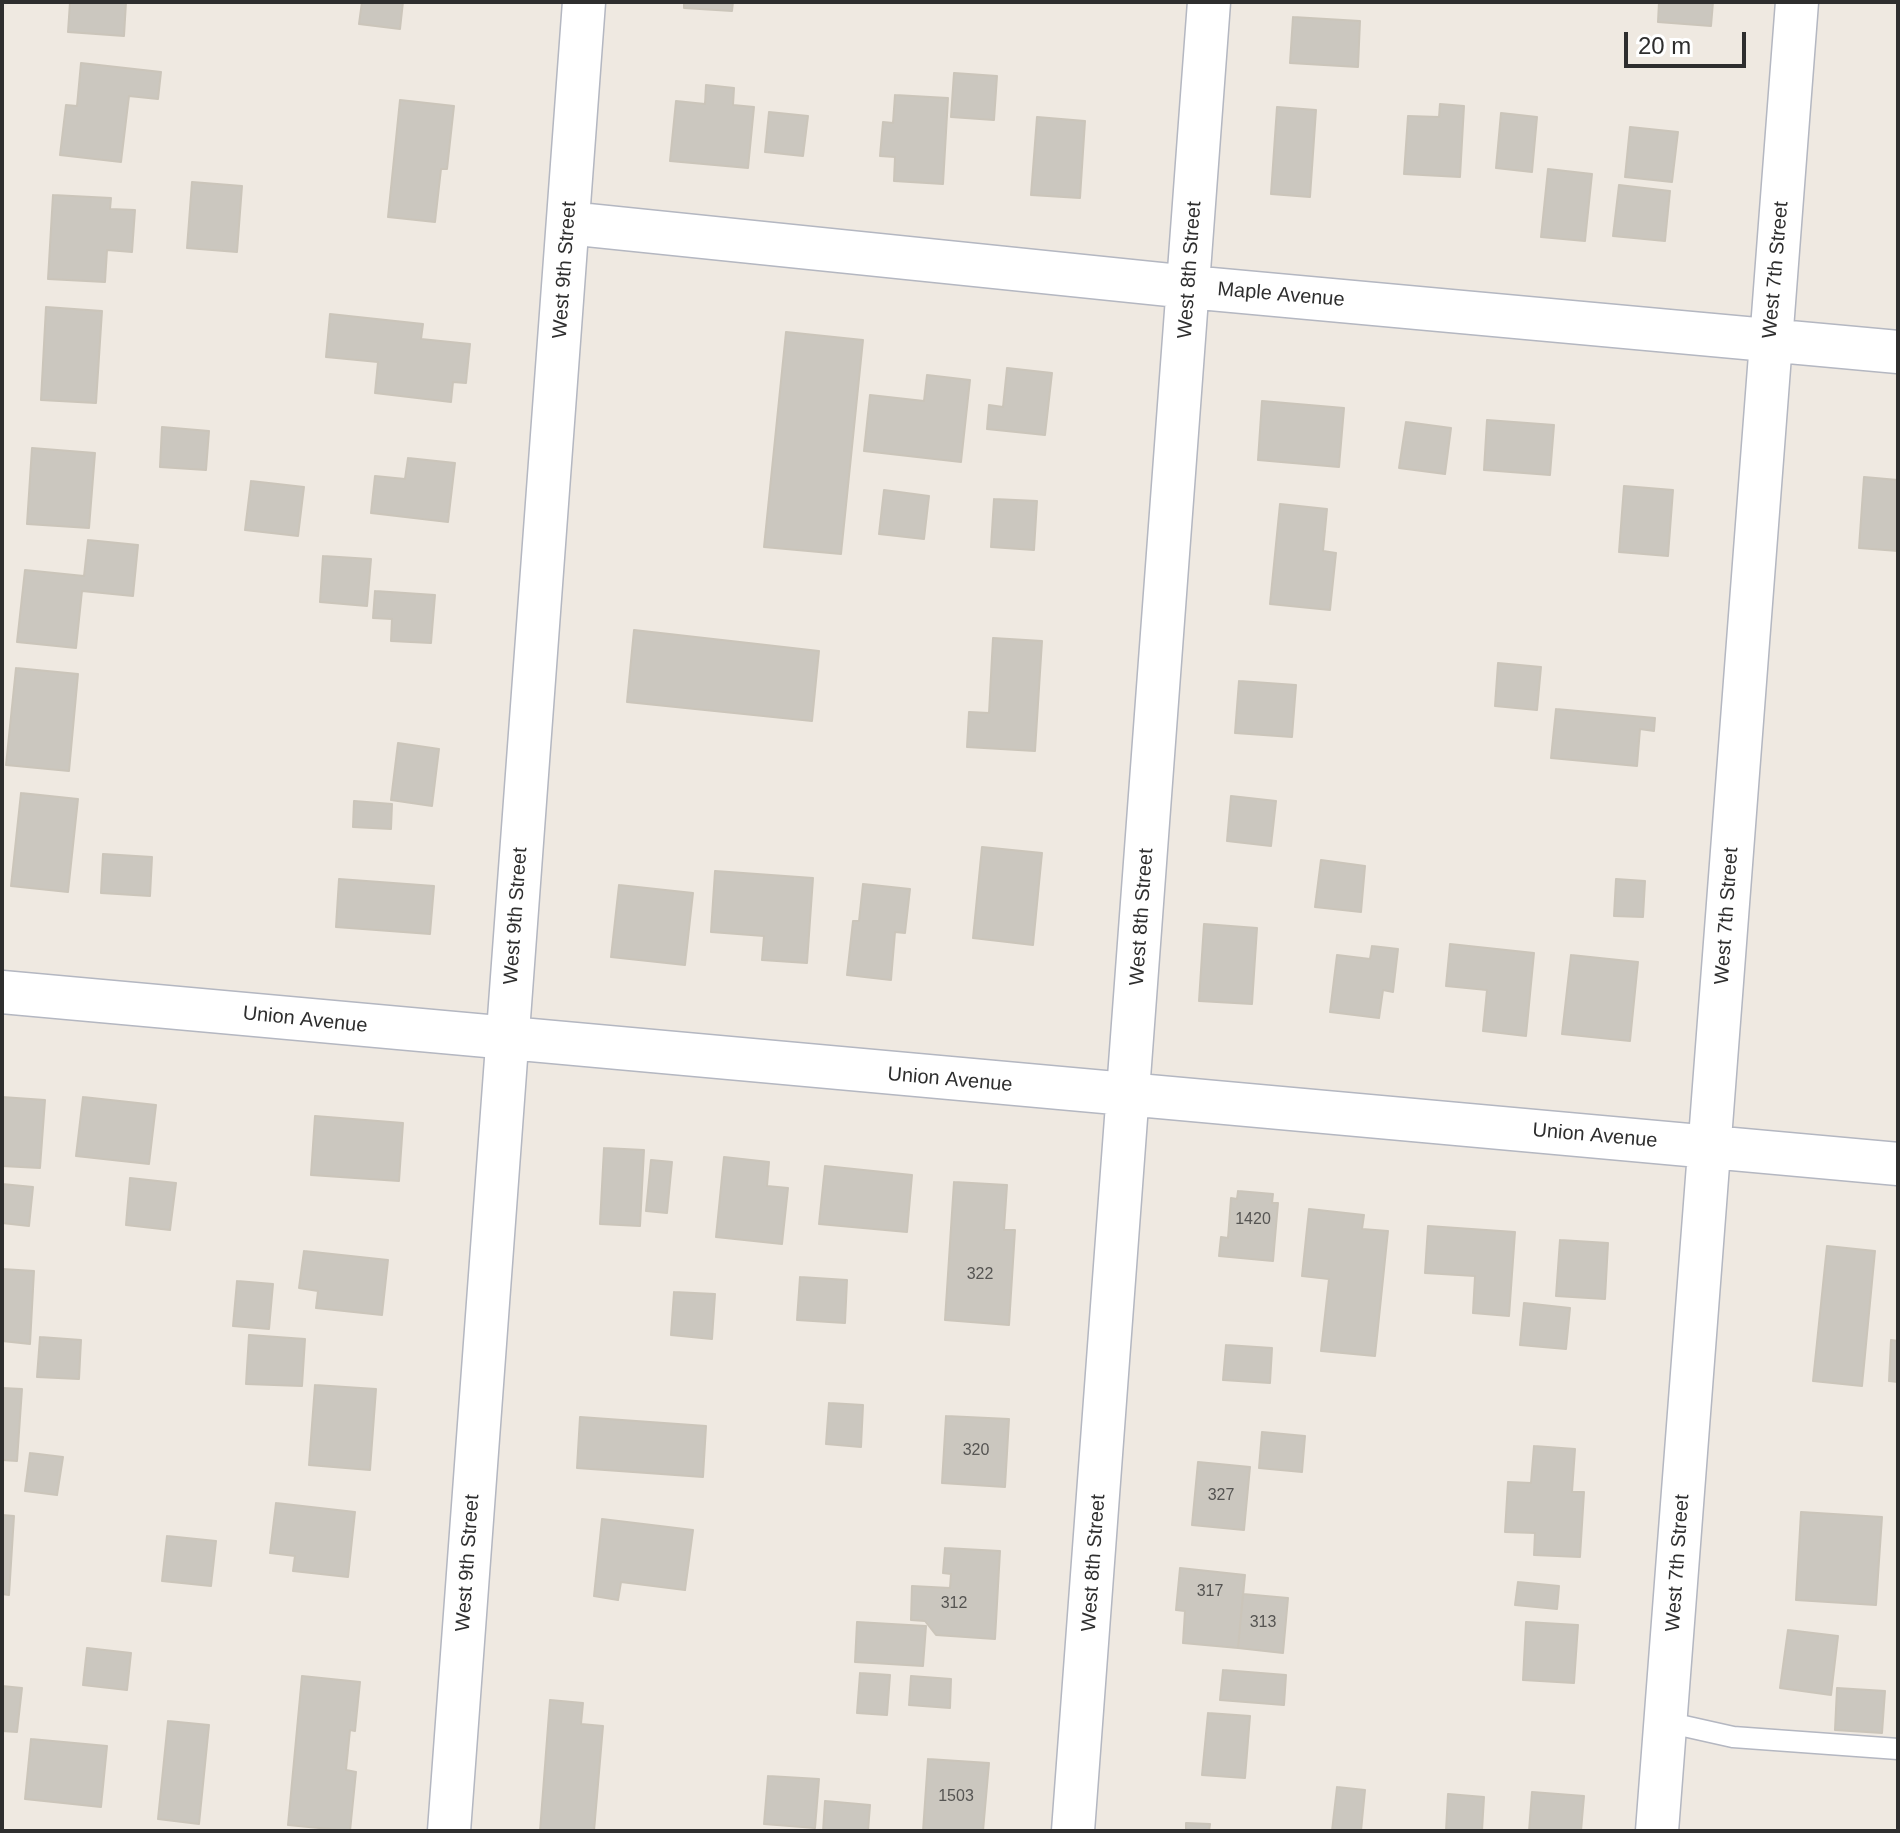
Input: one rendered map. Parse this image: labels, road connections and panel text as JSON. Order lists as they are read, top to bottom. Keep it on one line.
{"streets":{"street":["West 9th Street","West 8th Street","West 7th Street","Maple Avenue","Union Avenue"]},"crossings":[["West 9th Street","Maple Avenue"],["West 9th Street","Union Avenue"],["West 8th Street","Maple Avenue"],["West 8th Street","Union Avenue"],["West 7th Street","Maple Avenue"],["West 7th Street","Union Avenue"]],"house_numbers":["1420","322","320","327","317","312","313","1503"],"scale_bar":"20 m"}
